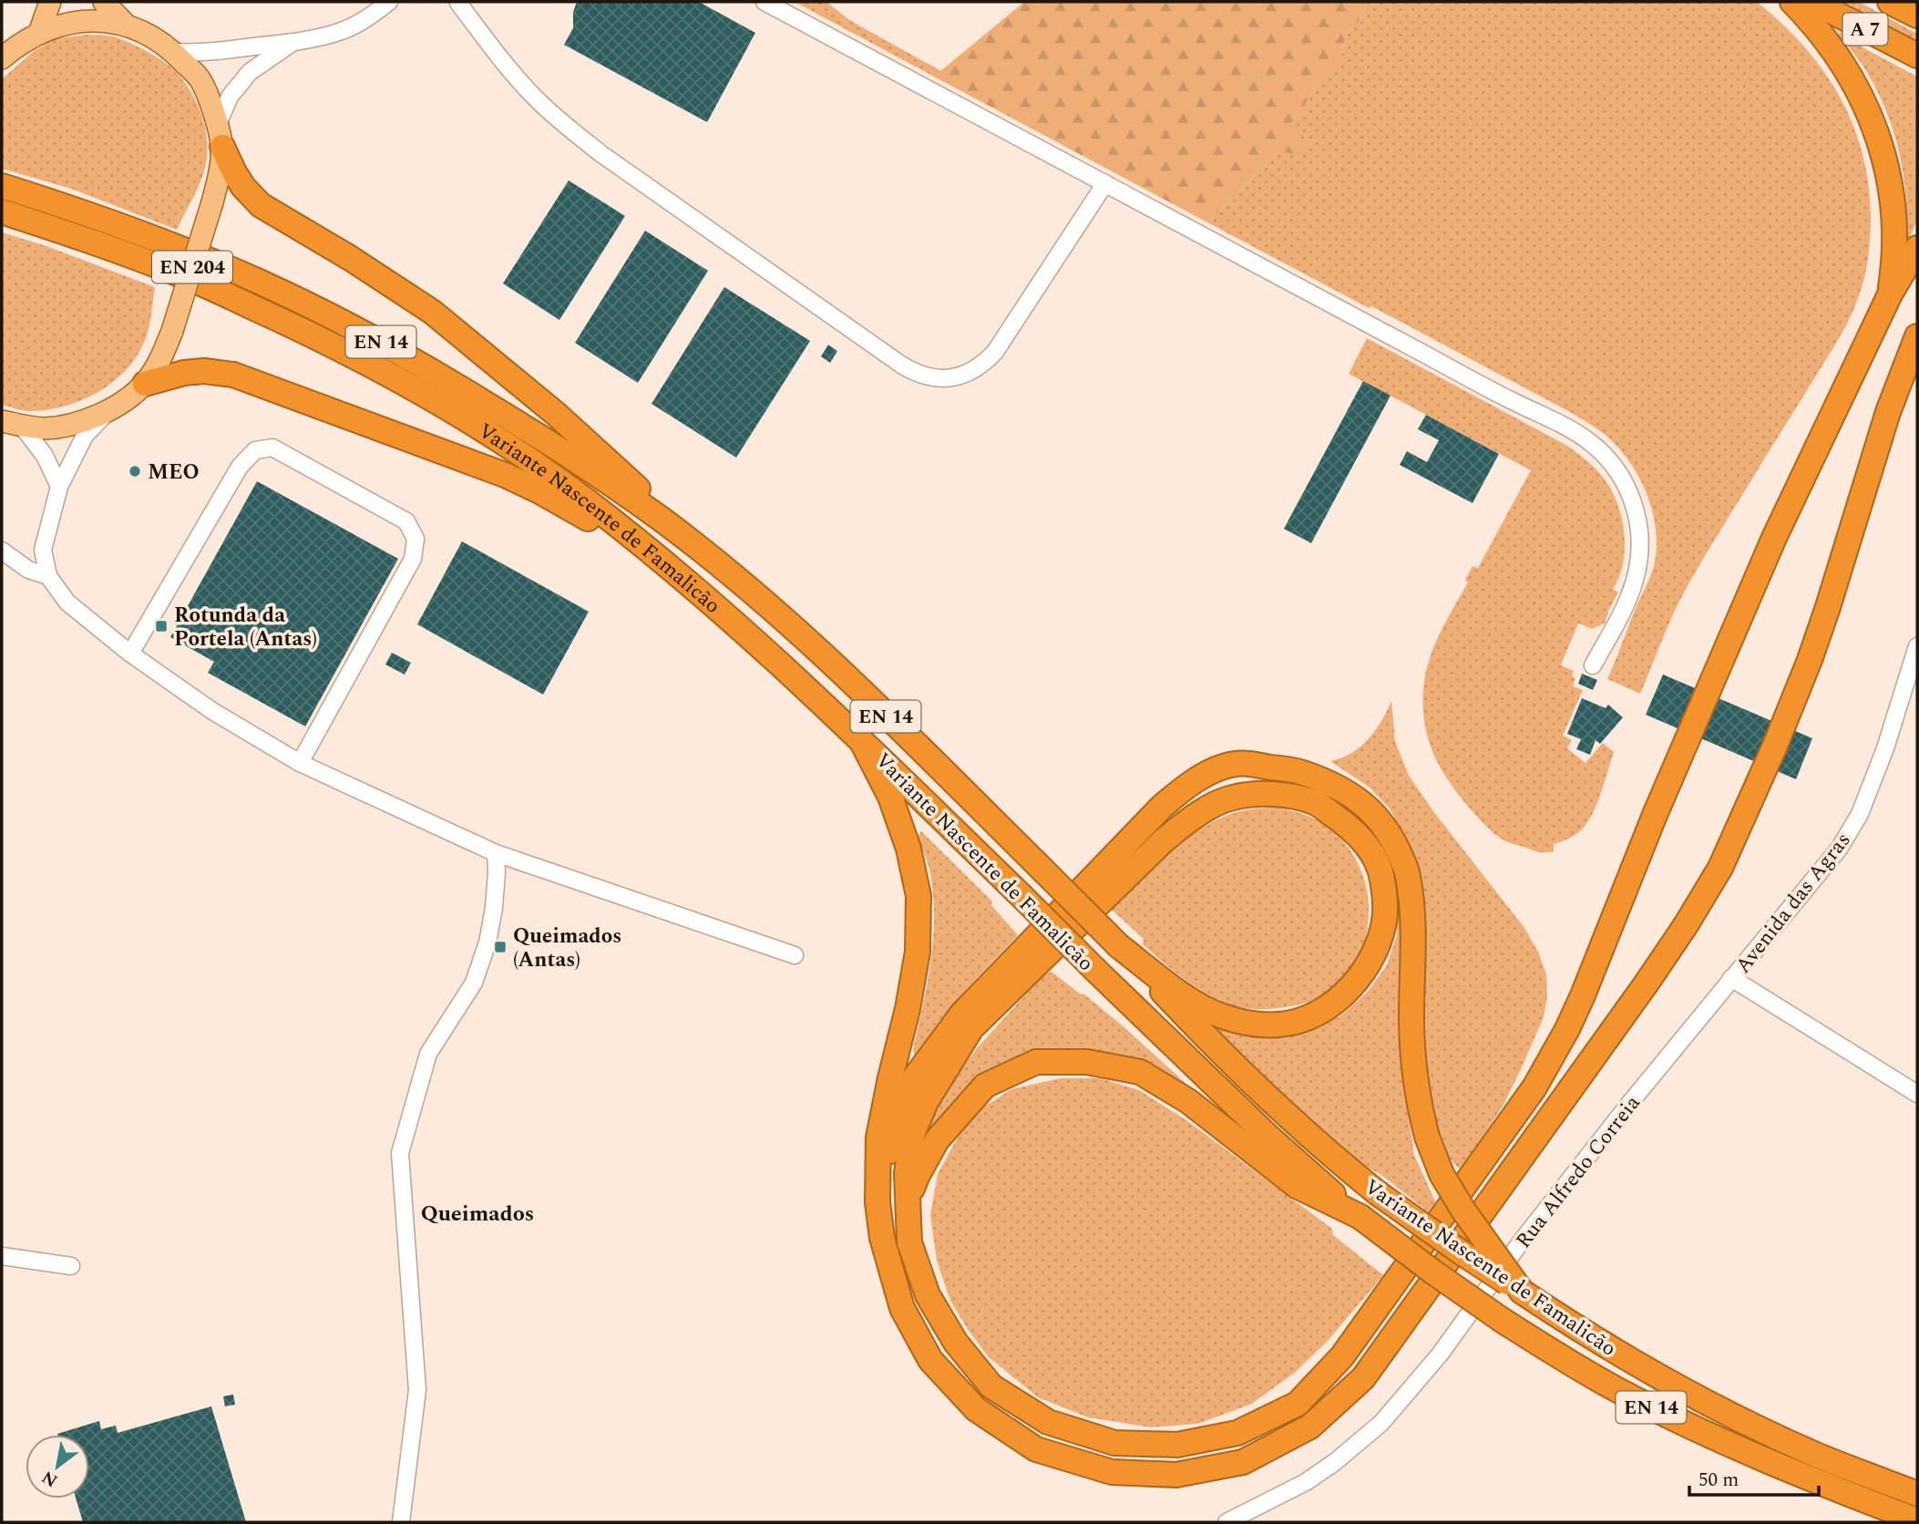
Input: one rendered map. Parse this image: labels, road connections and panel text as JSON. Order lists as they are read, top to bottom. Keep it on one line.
{"streets":{"highway":["A 7","EN 14","Variante Nascente de Famalicão"],"main road":["EN 204"],"street":["Avenida das Agras","Rua Alfredo Correia"]},"crossings":[["Avenida das Agras","Rua Alfredo Correia"]],"districts":["Queimados"],"places":{"other":["MEO"],"transit":["Rotunda da Portela (Antas)","Queimados (Antas)"]},"scale_bar":"50 m","north":"bottom left"}
